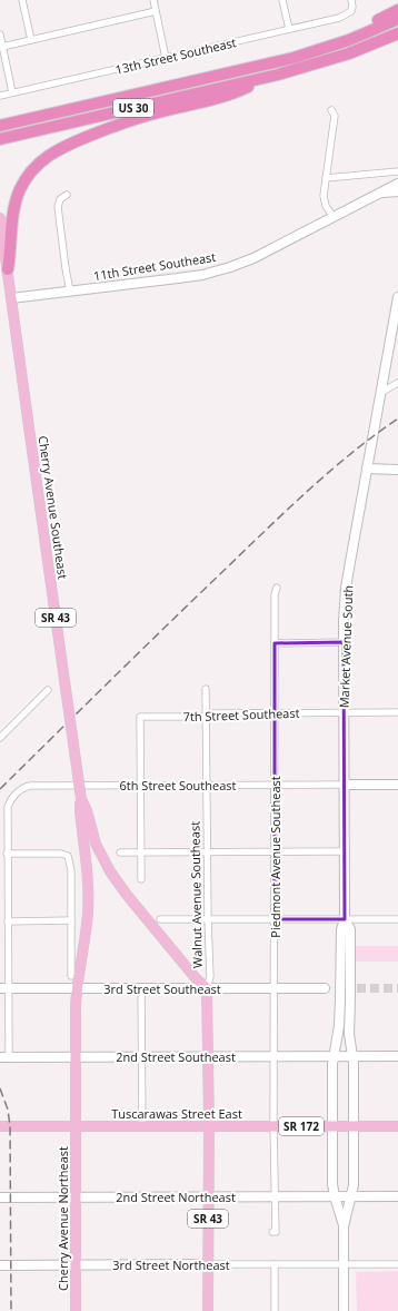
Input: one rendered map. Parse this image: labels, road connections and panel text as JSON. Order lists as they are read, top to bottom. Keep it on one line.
{"streets":{"highway":["US 30"],"main road":["11th Street Southeast","Cherry Avenue Southeast","SR 43","Walnut Avenue Southeast","Tuscarawas Street East","SR 172","Cherry Avenue Northeast"],"street":["13th Street Southeast","Market Avenue South","7th Street Southeast","6th Street Southeast","Piedmont Avenue Southeast","3rd Street Southeast","2nd Street Southeast","2nd Street Northeast","3rd Street Northeast"]},"crossings":[["11th Street Southeast","Cherry Avenue Southeast"],["Cherry Avenue Southeast","Walnut Avenue Southeast"],["Cherry Avenue Southeast","3rd Street Southeast"],["Cherry Avenue Southeast","2nd Street Southeast"],["Cherry Avenue Southeast","Tuscarawas Street East"],["Cherry Avenue Southeast","Cherry Avenue Northeast"],["SR 43","Walnut Avenue Southeast"],["SR 43","Tuscarawas Street East"],["SR 43","2nd Street Northeast"],["SR 43","3rd Street Northeast"],["Market Avenue South","7th Street Southeast"],["Market Avenue South","6th Street Southeast"],["Market Avenue South","3rd Street Southeast"],["Market Avenue South","2nd Street Southeast"],["Market Avenue South","Tuscarawas Street East"],["Market Avenue South","SR 172"],["Market Avenue South","2nd Street Northeast"],["7th Street Southeast","6th Street Southeast"],["7th Street Southeast","Piedmont Avenue Southeast"],["7th Street Southeast","Walnut Avenue Southeast"],["6th Street Southeast","Piedmont Avenue Southeast"],["6th Street Southeast","Walnut Avenue Southeast"],["Piedmont Avenue Southeast","3rd Street Southeast"],["Piedmont Avenue Southeast","2nd Street Southeast"],["Piedmont Avenue Southeast","Tuscarawas Street East"],["Piedmont Avenue Southeast","2nd Street Northeast"],["Walnut Avenue Southeast","3rd Street Southeast"],["Walnut Avenue Southeast","2nd Street Southeast"],["Walnut Avenue Southeast","Tuscarawas Street East"],["Tuscarawas Street East","SR 172"],["Tuscarawas Street East","Cherry Avenue Northeast"],["2nd Street Northeast","Cherry Avenue Northeast"],["Cherry Avenue Northeast","3rd Street Northeast"]]}
